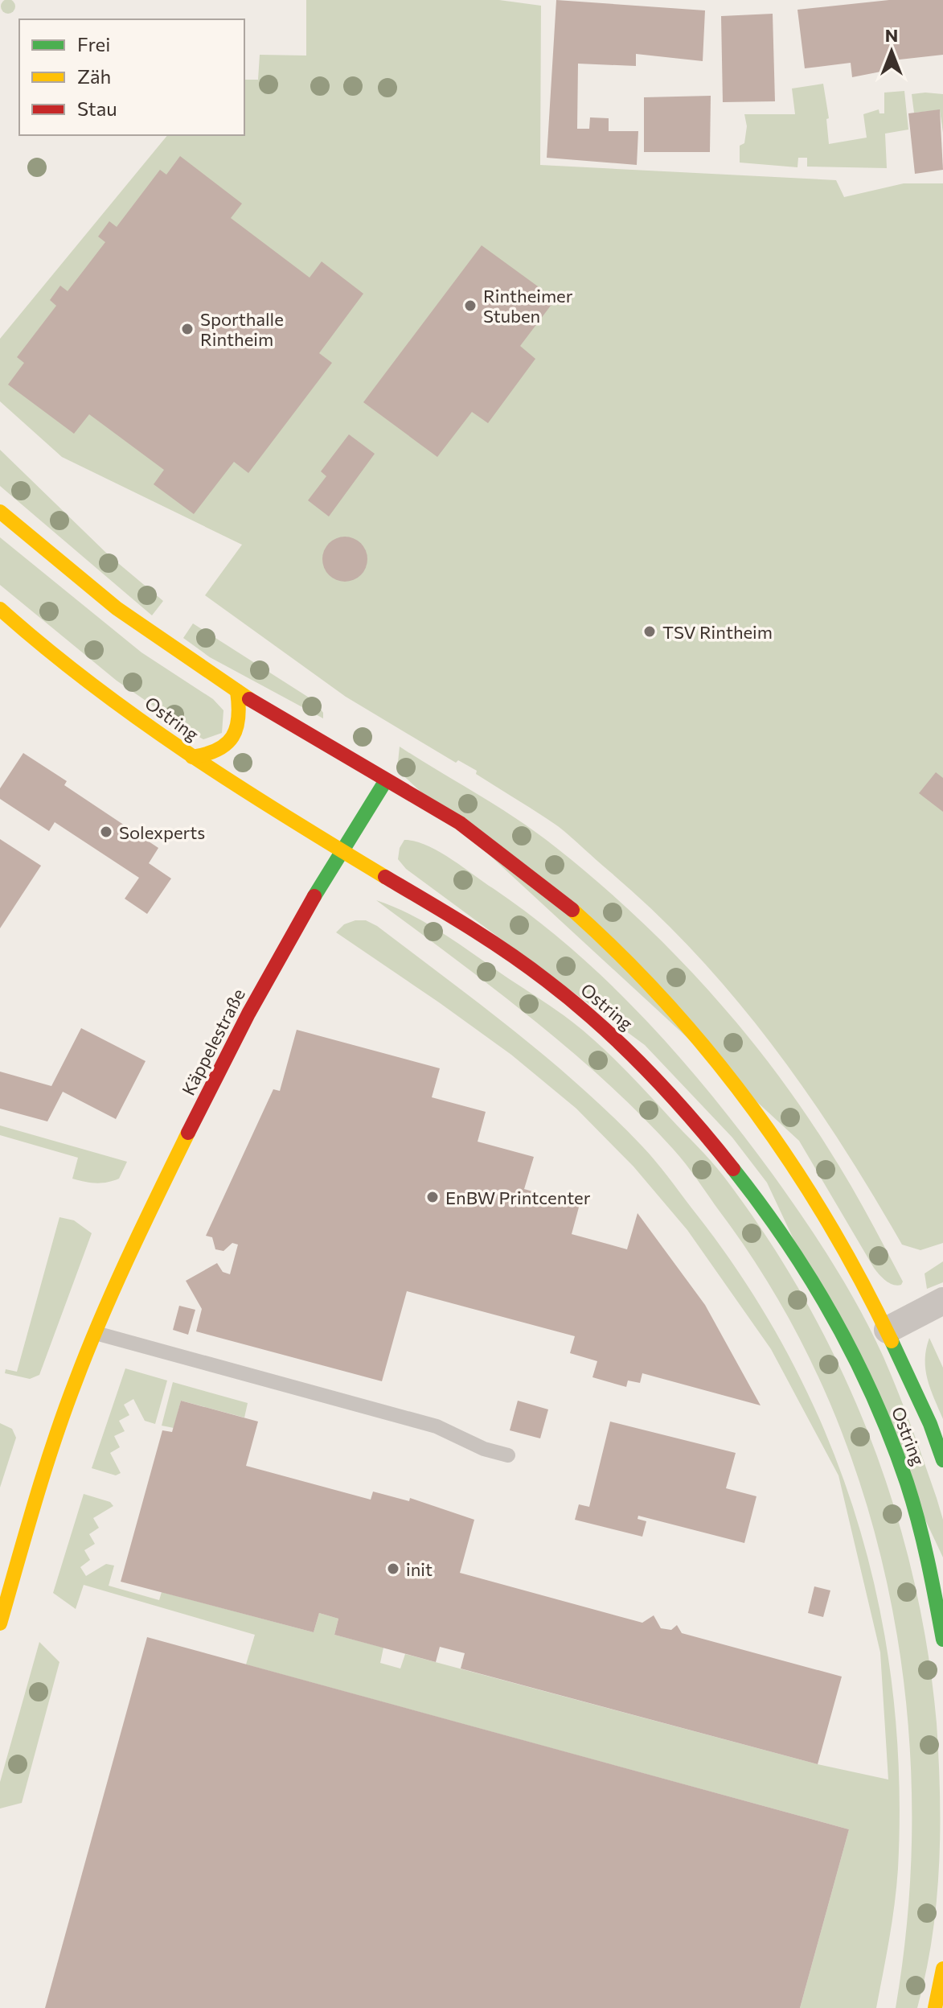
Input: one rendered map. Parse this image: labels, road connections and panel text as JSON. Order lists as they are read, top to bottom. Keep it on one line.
{"streets":{"main road":["Ostring","Käppelestraße"]},"crossings":[["Ostring","Käppelestraße"]],"places":["Rintheimer Stuben","Sporthalle Rintheim","TSV Rintheim","Solexperts","EnBW Printcenter","init"],"legend":["Frei","Zäh","Stau"],"north":"top"}
